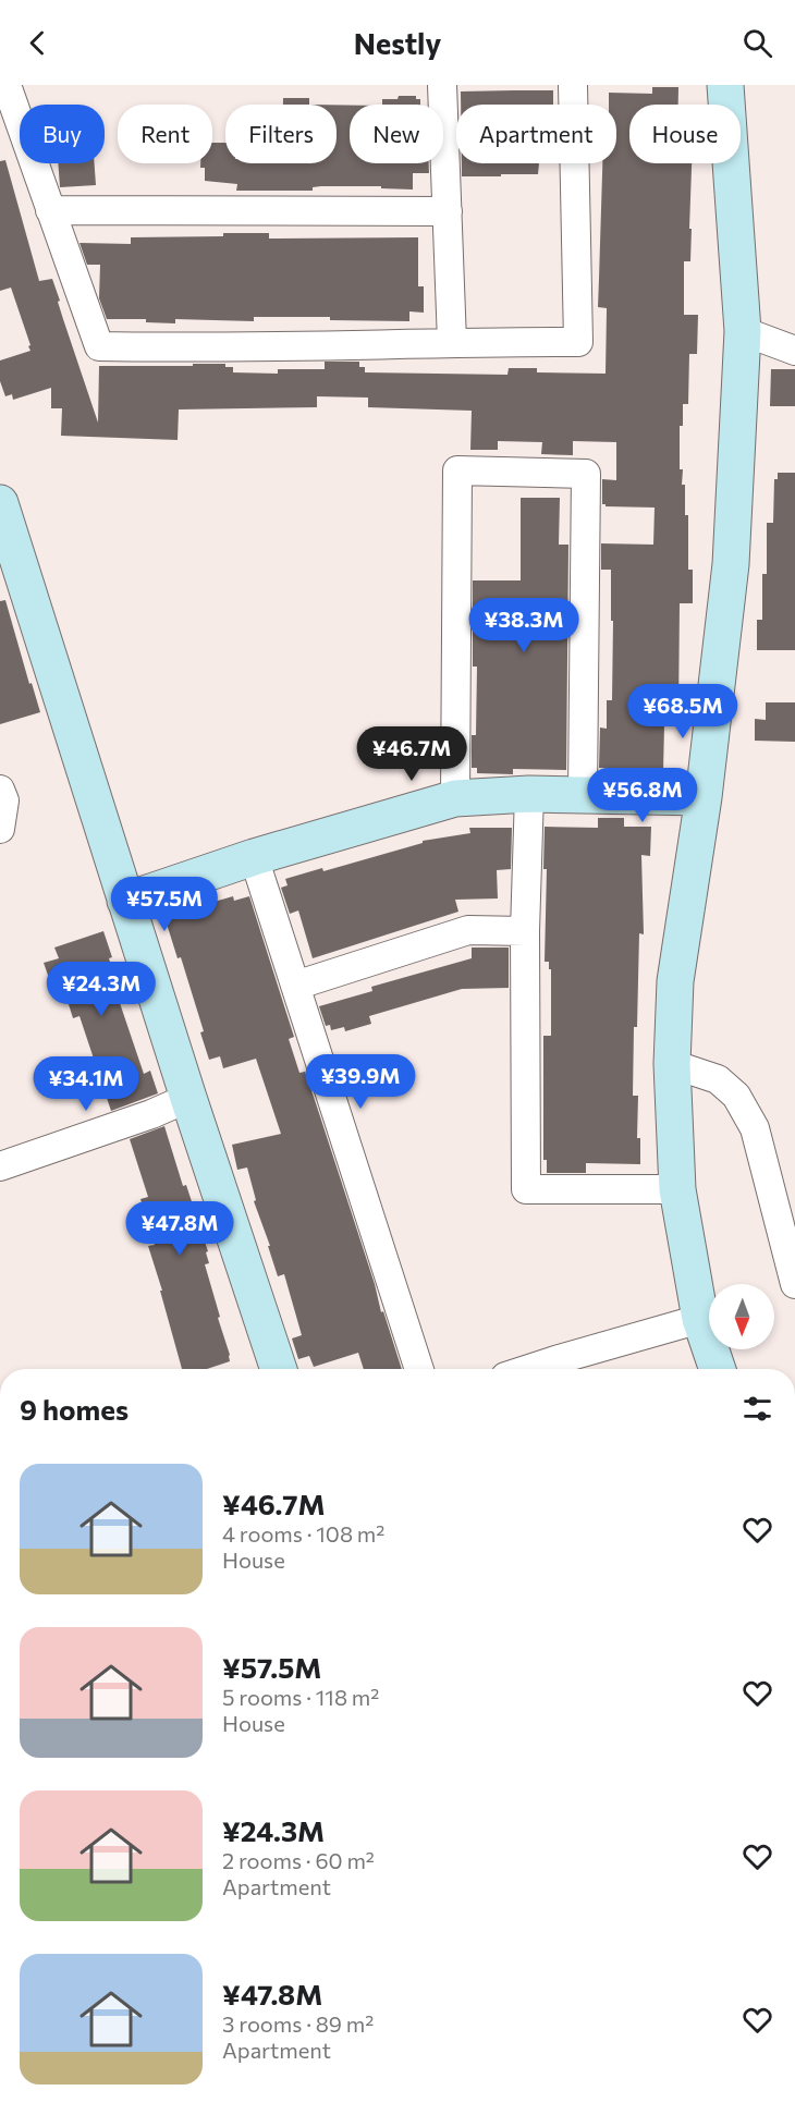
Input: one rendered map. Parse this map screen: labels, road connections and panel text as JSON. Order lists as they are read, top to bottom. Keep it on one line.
{"north":"bottom","page":{"header":"Nestly","chip":["Buy","Rent","Filters","New","Apartment","House"],"price":["¥38.3M","¥68.5M","¥46.7M","¥56.8M","¥57.5M","¥24.3M","¥39.9M","¥34.1M","¥47.8M"],"heading":"9 homes","list":[{"name":"¥46.7M","note":"4 rooms · 108 m² · House"},{"name":"¥57.5M","note":"5 rooms · 118 m² · House"},{"name":"¥24.3M","note":"2 rooms · 60 m² · Apartment"},{"name":"¥47.8M","note":"3 rooms · 89 m² · Apartment"}]}}
